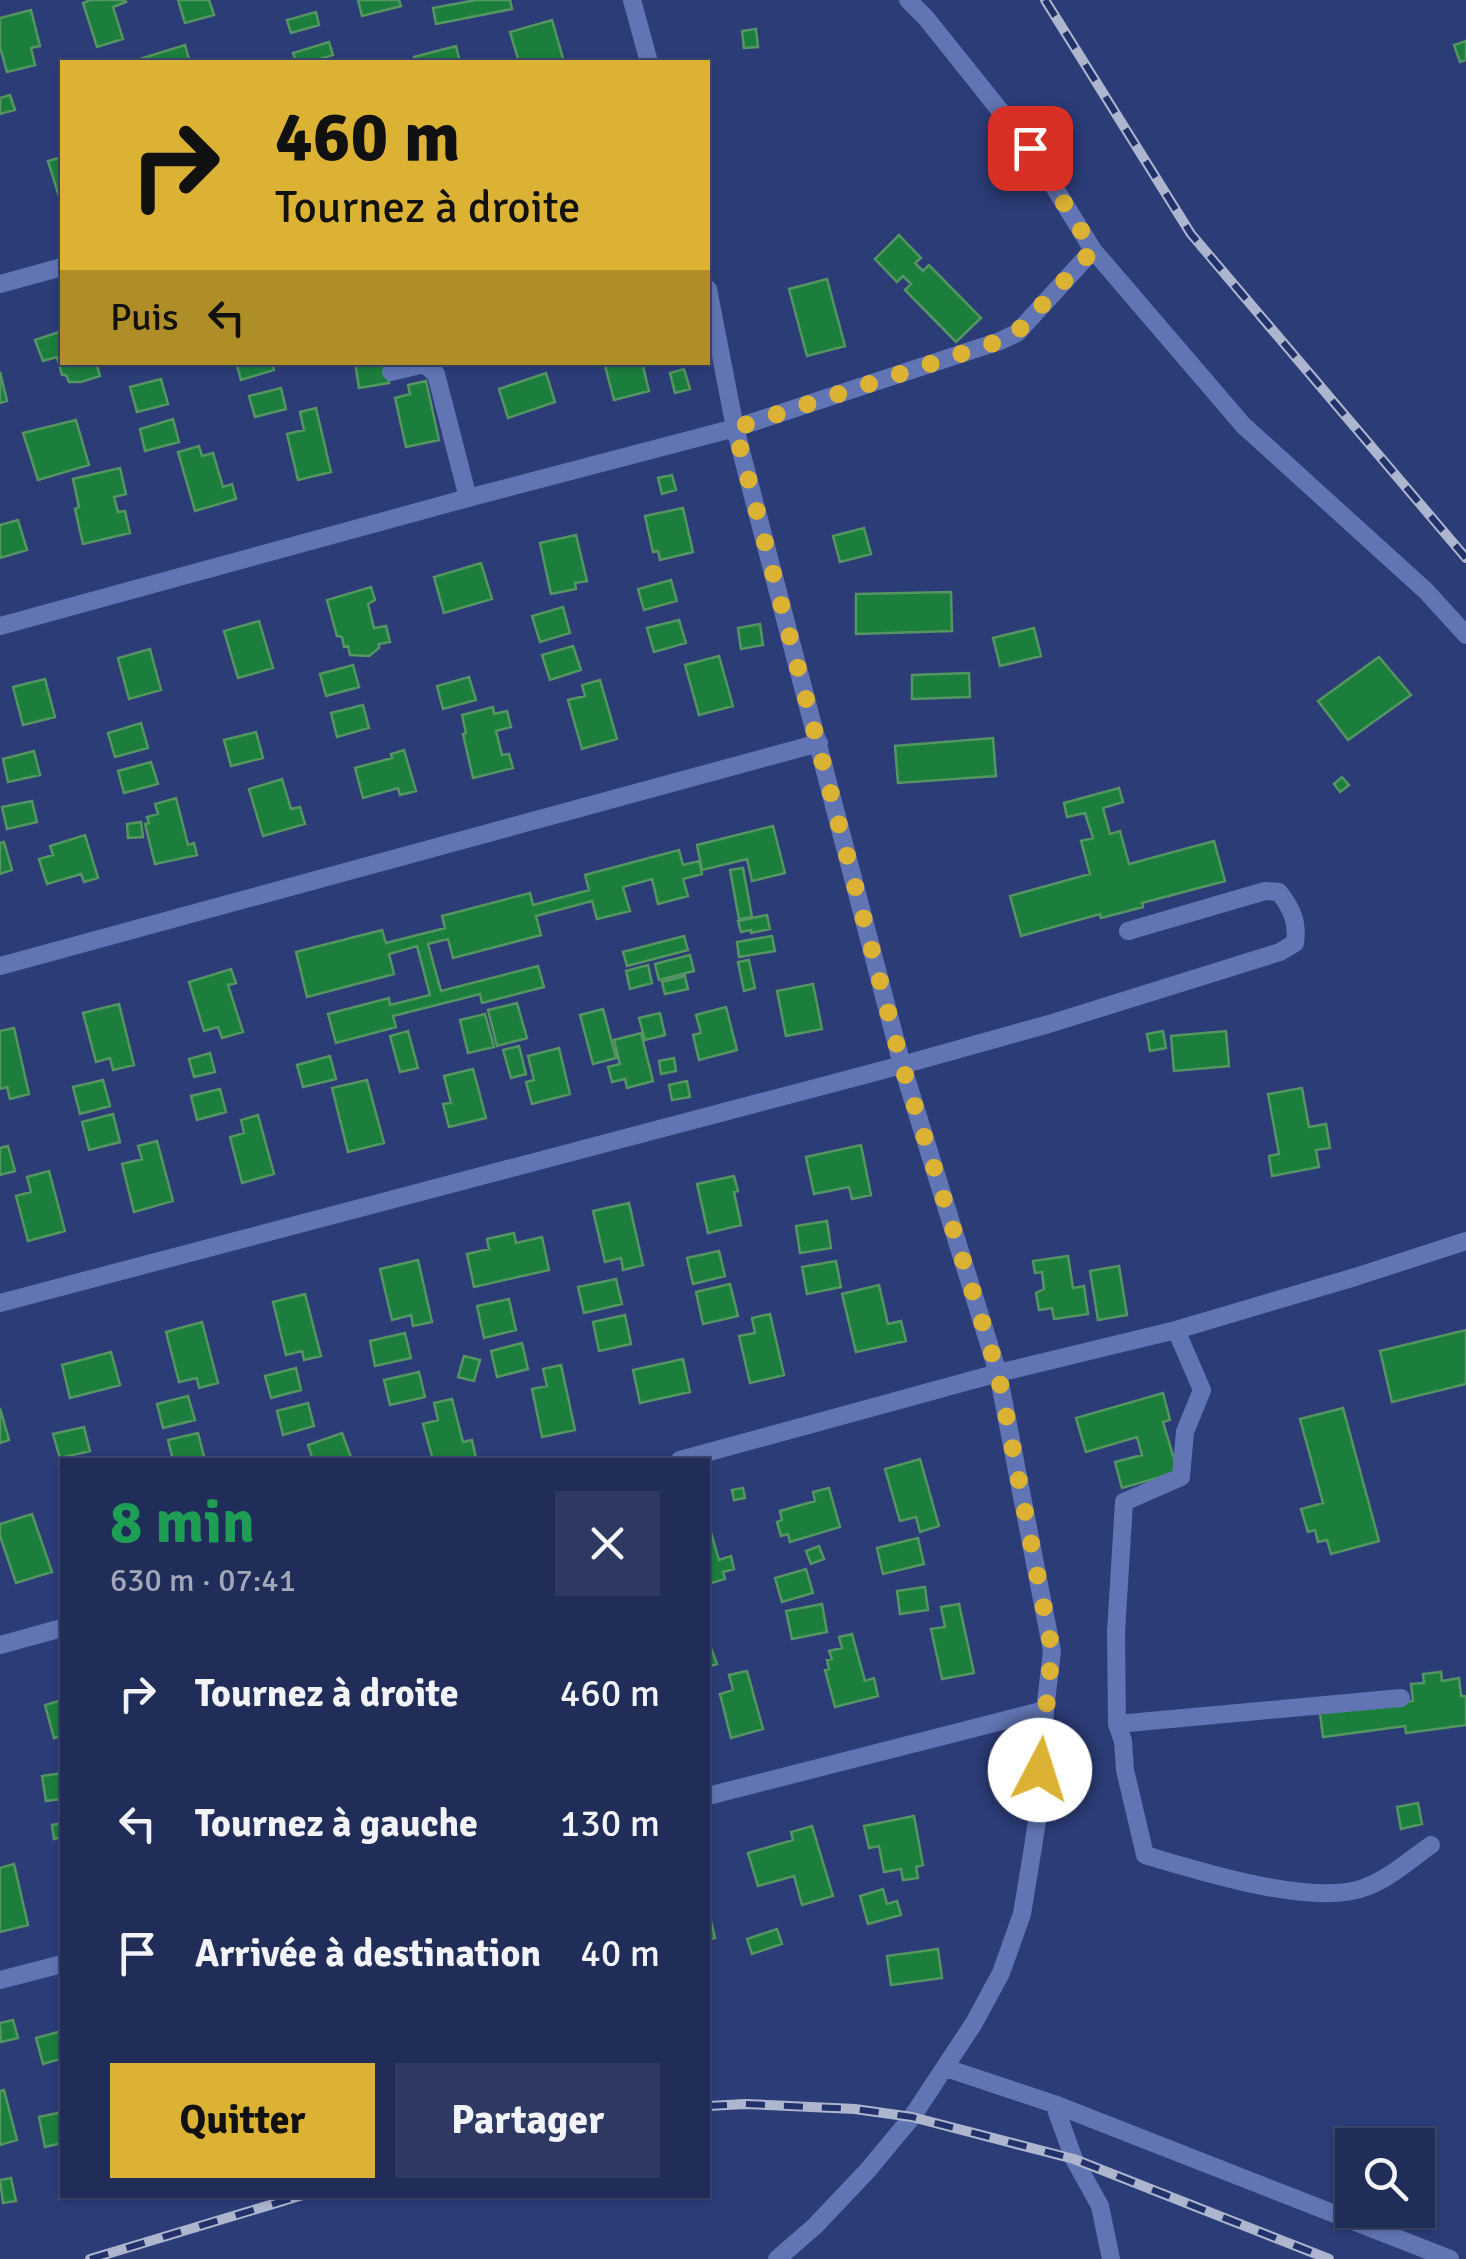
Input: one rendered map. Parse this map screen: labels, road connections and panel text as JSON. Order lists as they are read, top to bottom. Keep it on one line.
{"page":{"turn":["460 m","Tournez à droite"],"then":"Puis","heading":["8 min","630 m · 07:41"],"list":[{"name":"Tournez à droite","value":"460 m"},{"name":"Tournez à gauche","value":"130 m"},{"name":"Arrivée à destination","value":"40 m"}],"buttons":["Quitter","Partager"]}}
